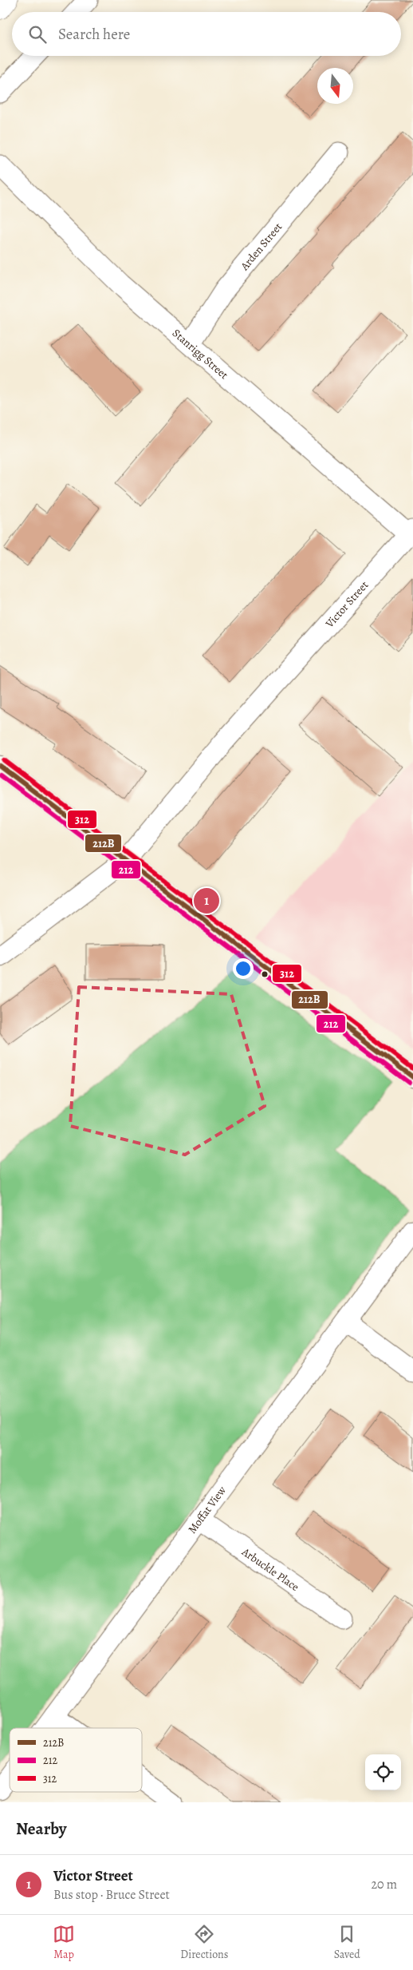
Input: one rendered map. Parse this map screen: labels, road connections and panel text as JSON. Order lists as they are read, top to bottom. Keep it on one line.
{"streets":{"street":["Arden Street","Stanrigg Street","Victor Street","Moffat View","Arbuckle Place"]},"crossings":[["Arden Street","Stanrigg Street"],["Stanrigg Street","Victor Street"],["Moffat View","Arbuckle Place"]],"lines":["transit line 312","transit line 212B","transit line 212"],"legend":["212B","212","312"],"north":"bottom","page":{"search":"Search here","pins":"1","heading":"Nearby","list":[{"mark":"1","name":"Victor Street","note":"Bus stop · Bruce Street","value":"20 m"}],"nav":["Map","Directions","Saved"]}}
